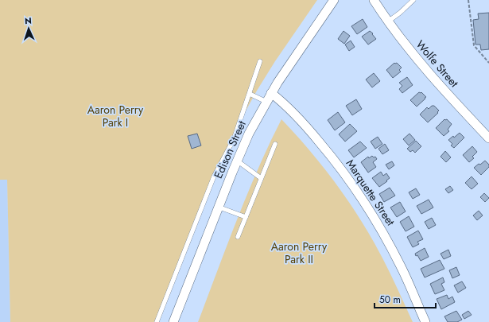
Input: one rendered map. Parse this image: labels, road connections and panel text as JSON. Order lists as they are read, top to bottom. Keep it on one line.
{"streets":{"street":["Wolfe Street","Edison Street","Marquette Street"]},"crossings":[["Edison Street","Marquette Street"]],"parks":["Aaron Perry Park I","Aaron Perry Park II"],"scale_bar":"50 m","north":"top"}
